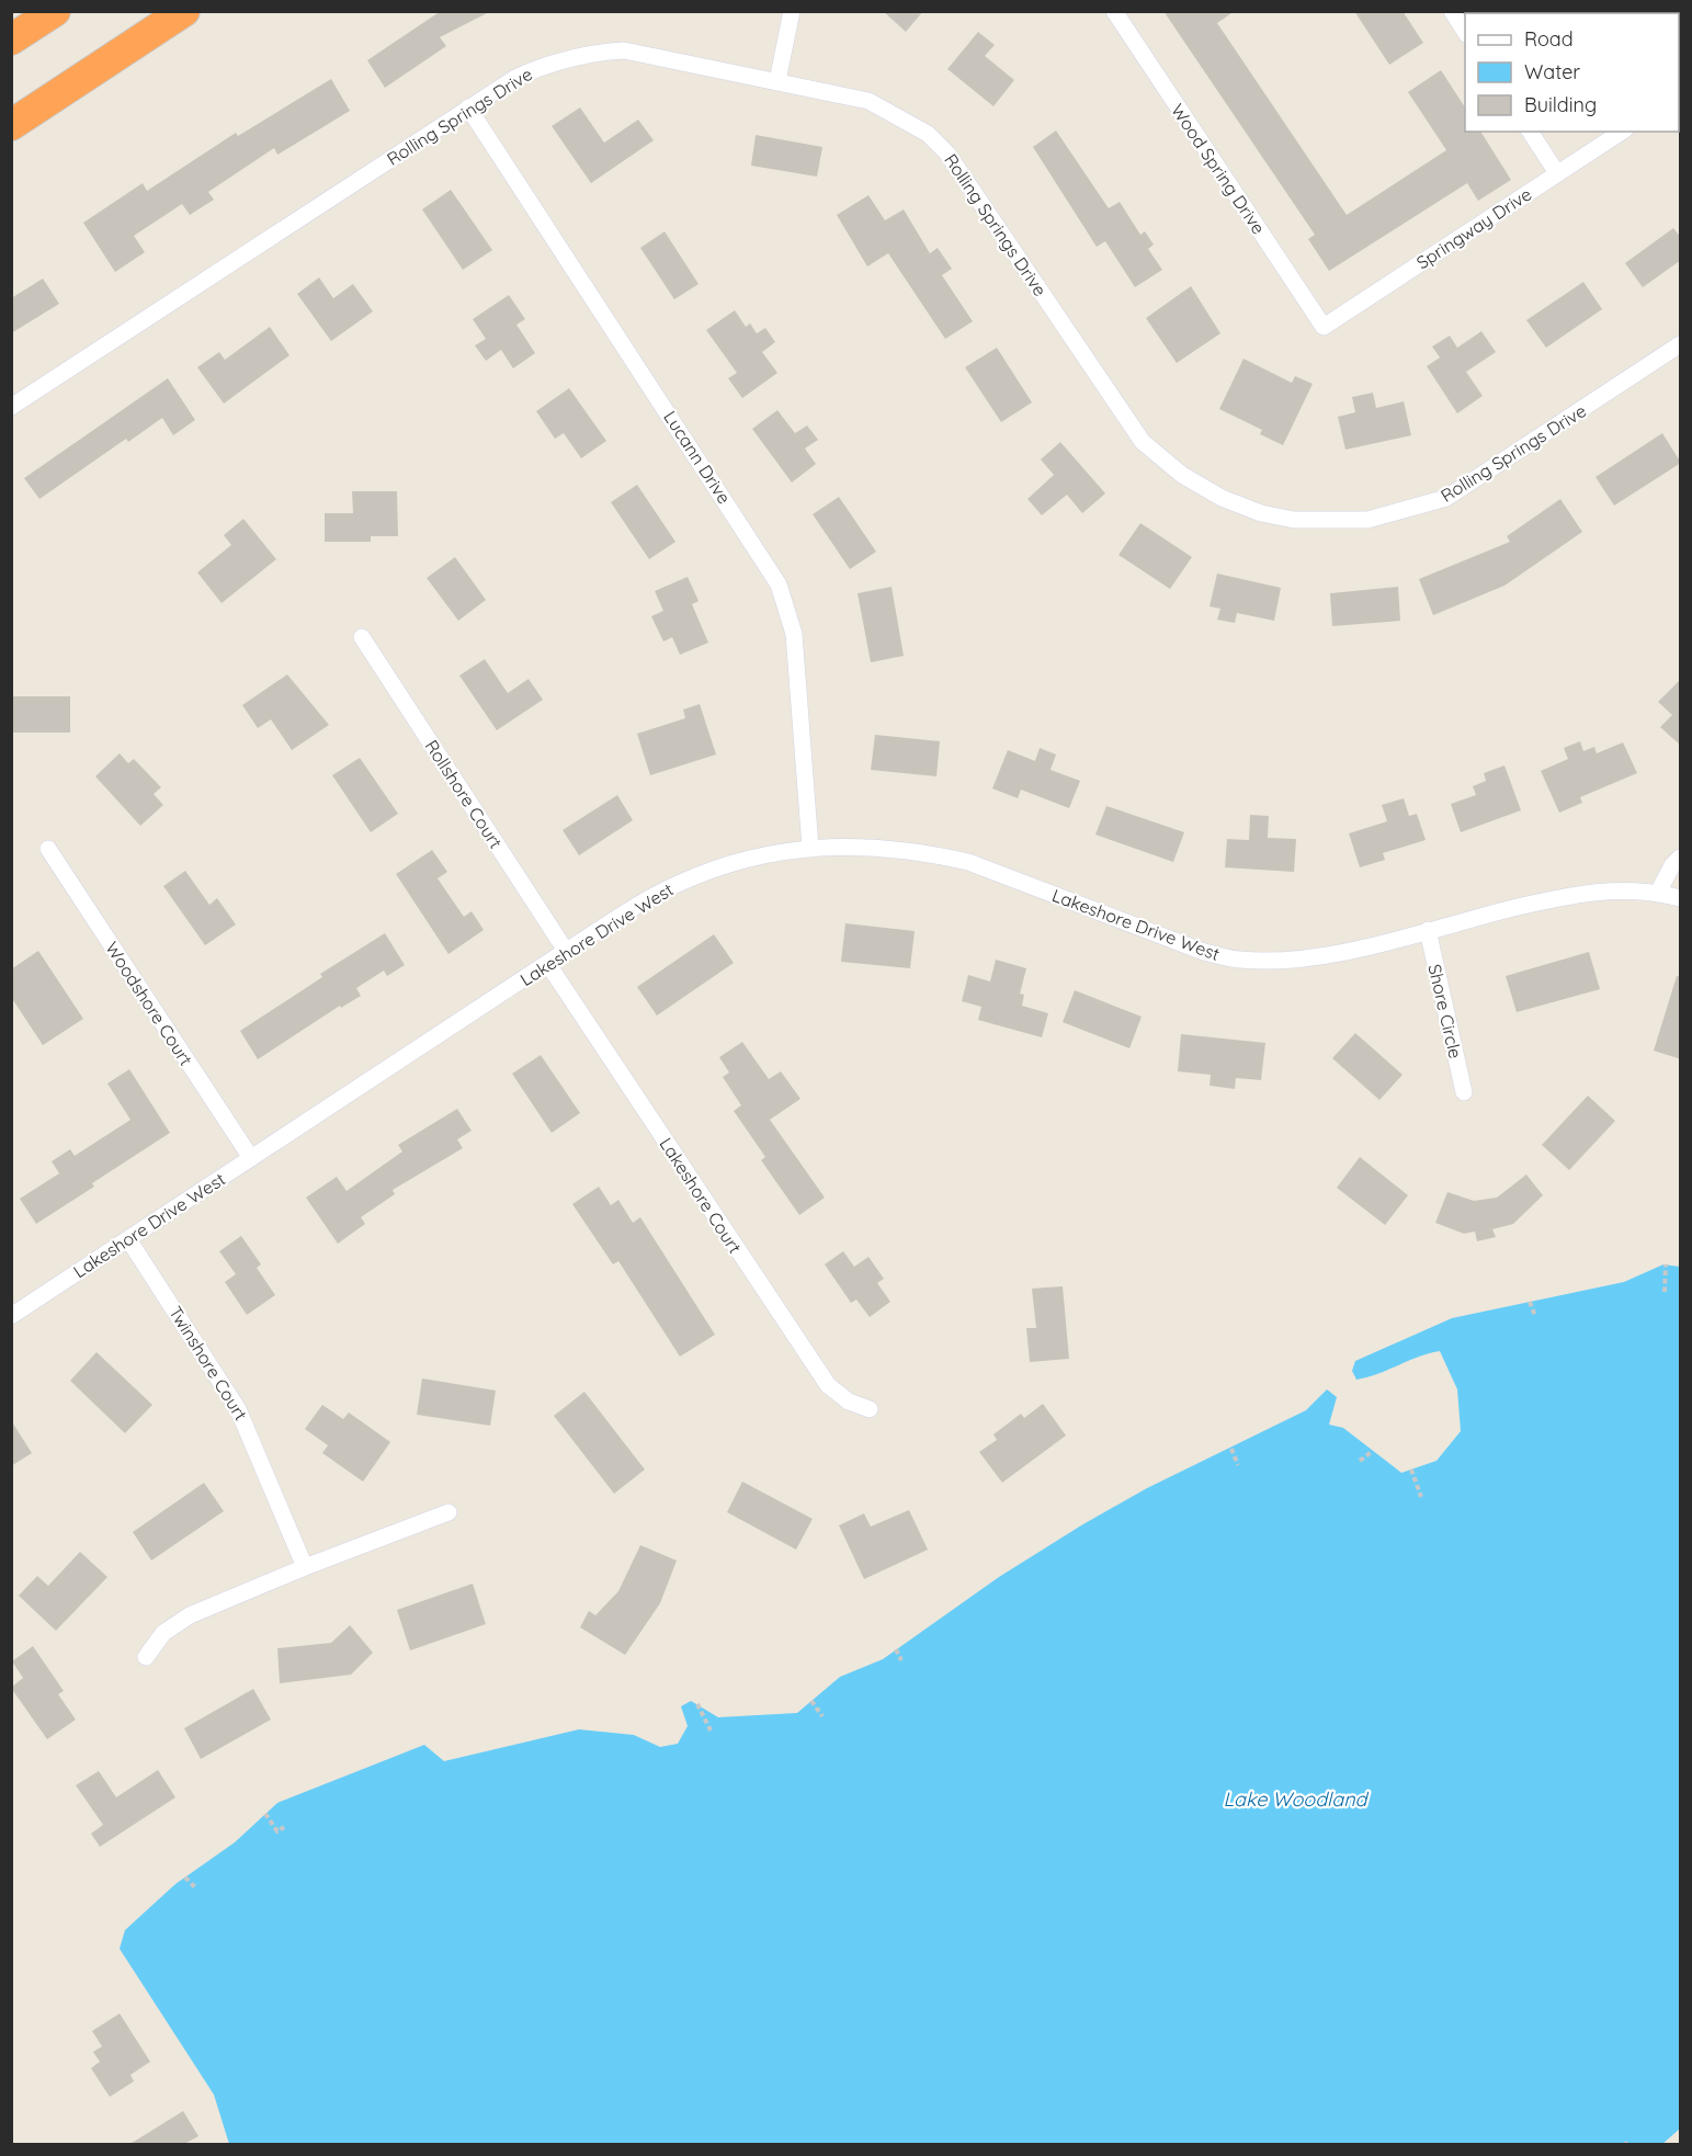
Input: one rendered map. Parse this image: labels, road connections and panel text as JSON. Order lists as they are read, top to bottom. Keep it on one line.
{"streets":{"street":["Rolling Springs Drive","Wood Spring Drive","Springway Drive","Lucann Drive","Rollshore Court","Lakeshore Drive West","Woodshore Court","Shore Circle","Lakeshore Court","Twinshore Court"]},"crossings":[["Rolling Springs Drive","Lucann Drive"],["Wood Spring Drive","Springway Drive"],["Lucann Drive","Lakeshore Drive West"],["Rollshore Court","Lakeshore Drive West"],["Lakeshore Drive West","Woodshore Court"],["Lakeshore Drive West","Shore Circle"],["Lakeshore Drive West","Lakeshore Court"],["Lakeshore Drive West","Twinshore Court"]],"water":["Lake Woodland"],"legend":["Road","Water","Building"]}
